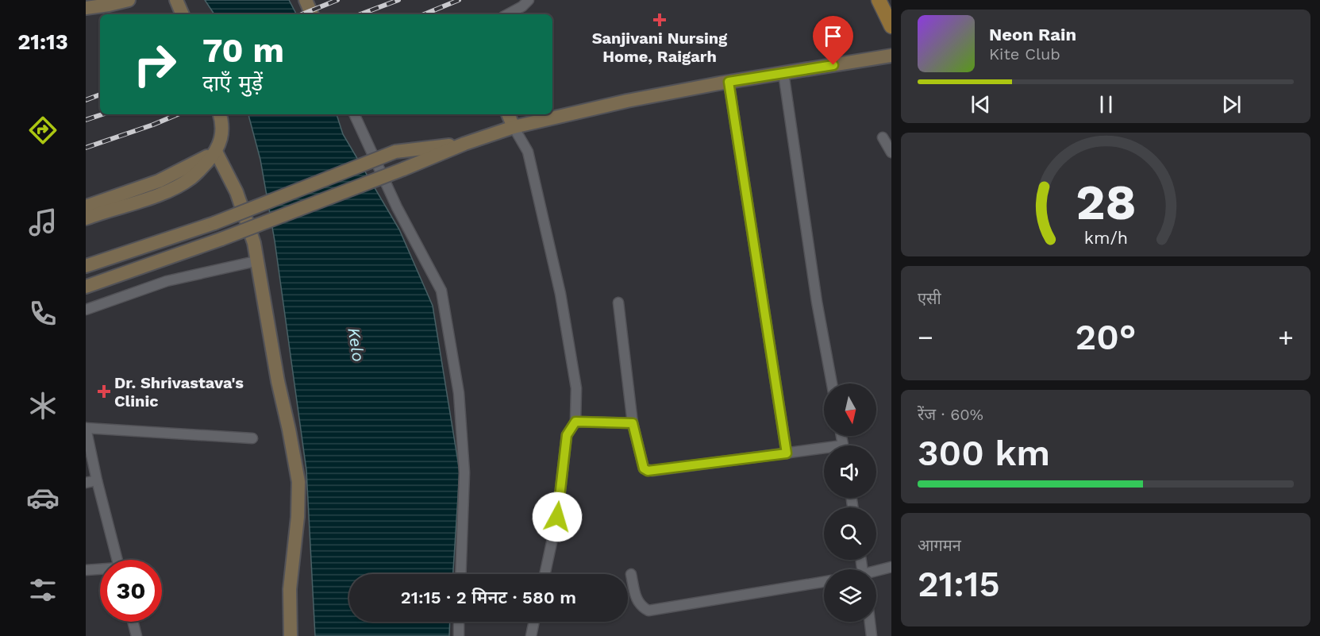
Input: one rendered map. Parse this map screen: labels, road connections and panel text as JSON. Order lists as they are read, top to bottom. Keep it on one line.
{"water":["Kelo"],"places":{"health":["Sanjivani Nursing Home, Raigarh","Dr. Shrivastava's Clinic"]},"north":"bottom","page":{"tabs":"21:13","turn":["70 m","दाएँ मुड़ें"],"song":["Neon Rain","Kite Club"],"tile":["एसी",["रेंज · 60%","300 km"],["आगमन","21:15"]],"heat":["−","20°","+"],"limit":"30","trip":"21:15 · 2 मिनट · 580 m","gauge":["28","km/h"]}}
